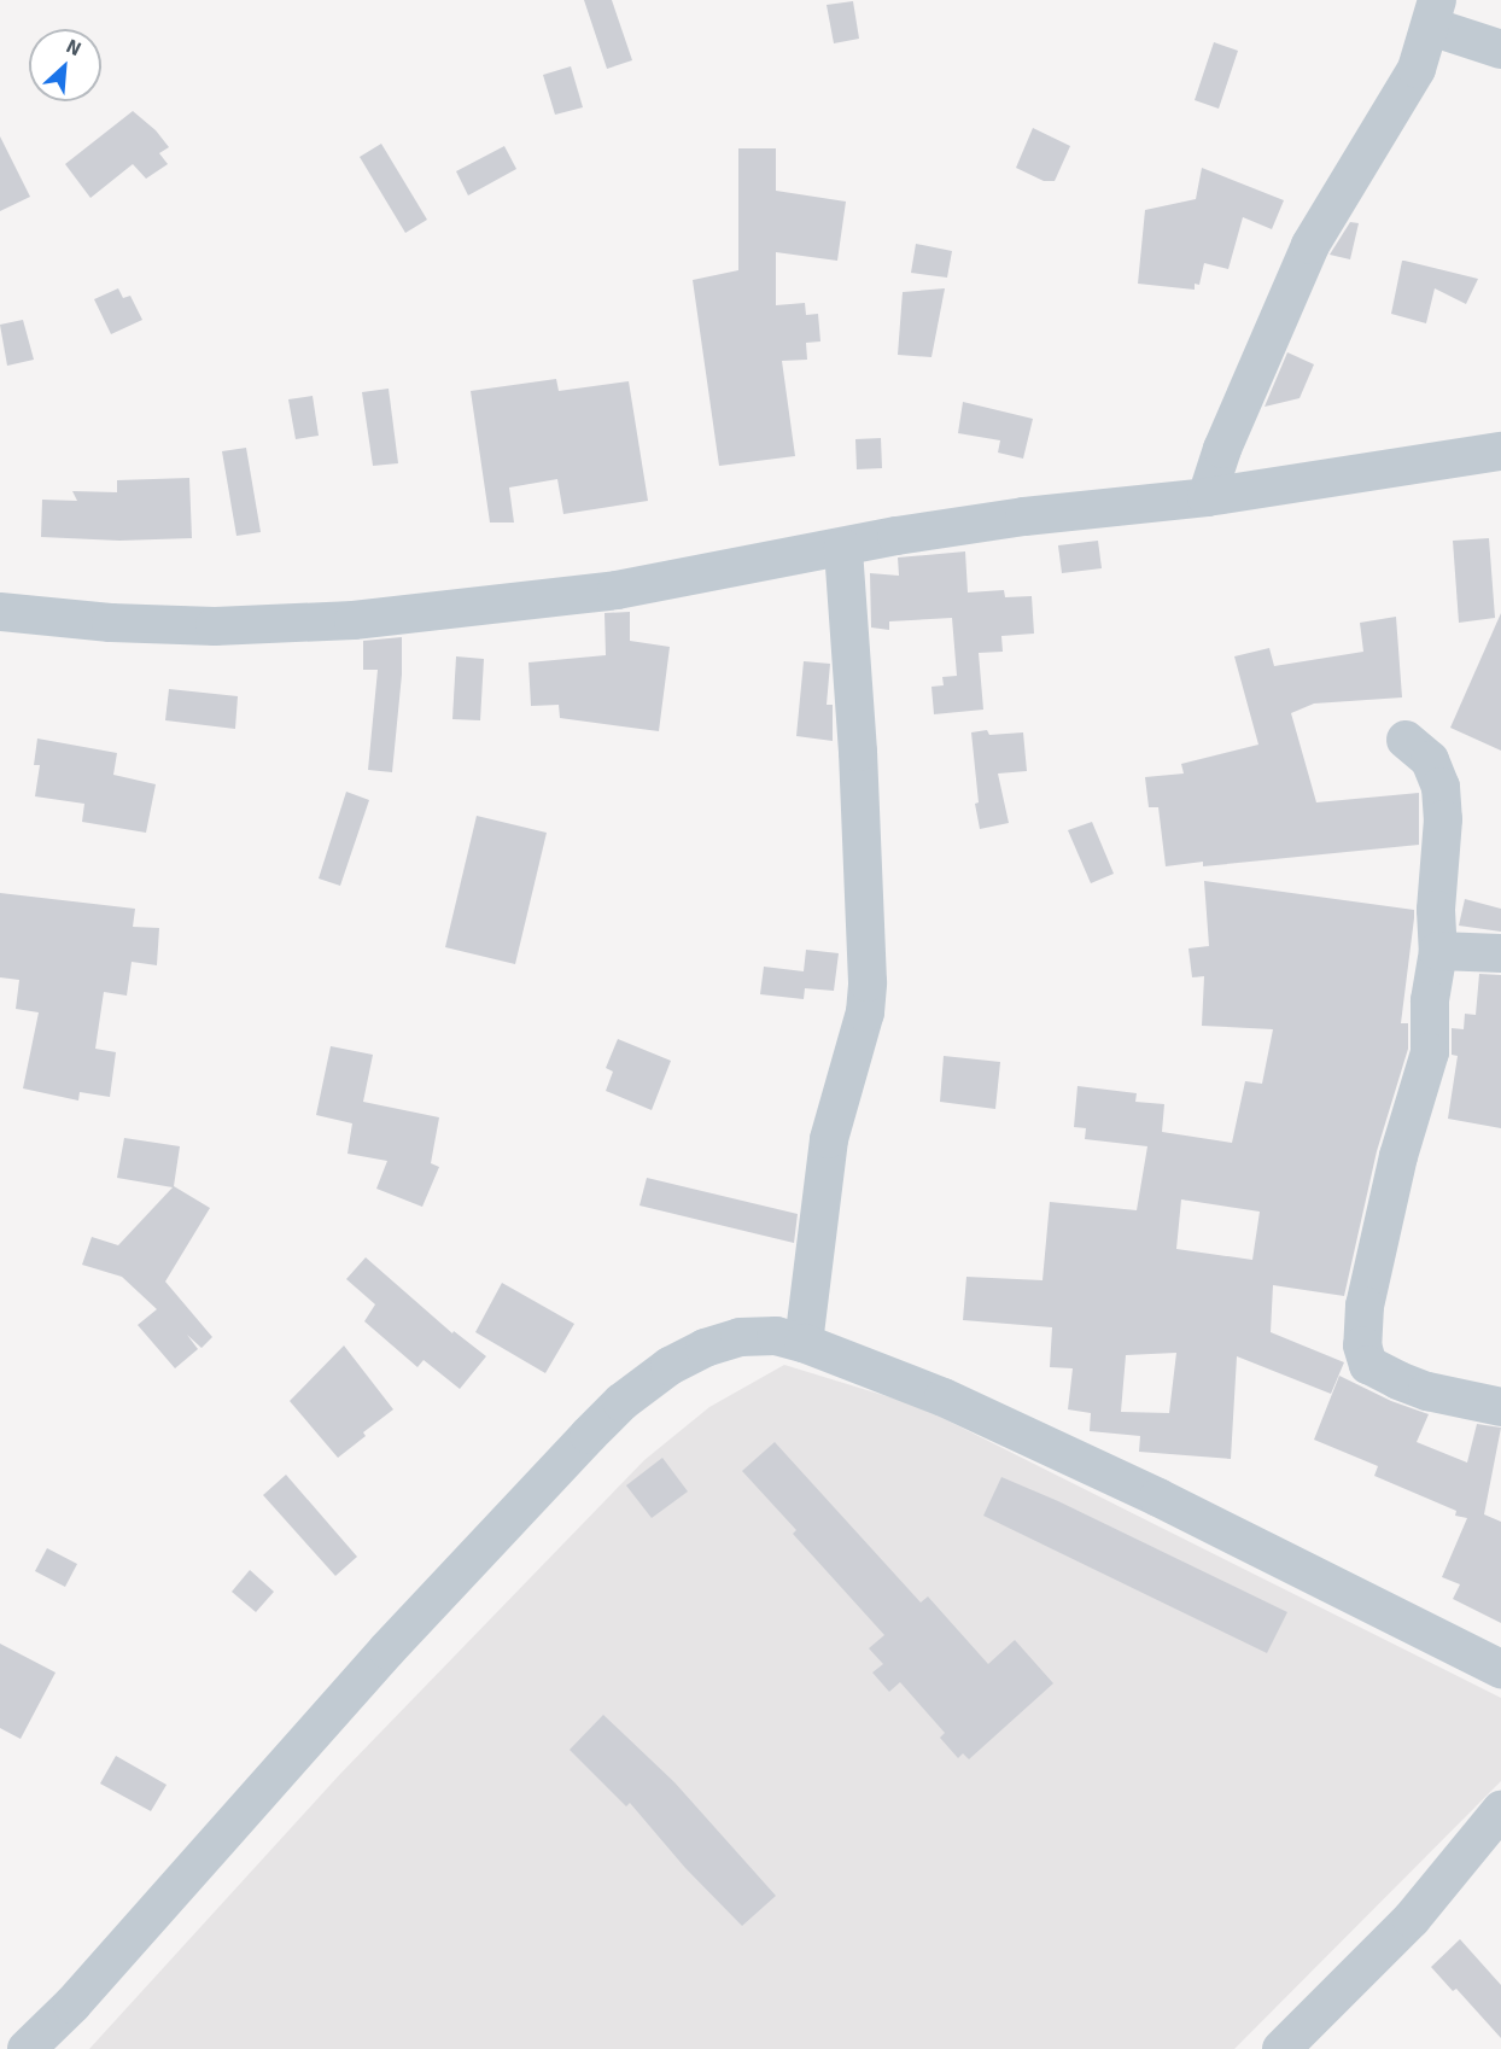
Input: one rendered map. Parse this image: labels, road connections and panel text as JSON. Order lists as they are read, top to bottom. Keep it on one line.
{"north":"top right"}
